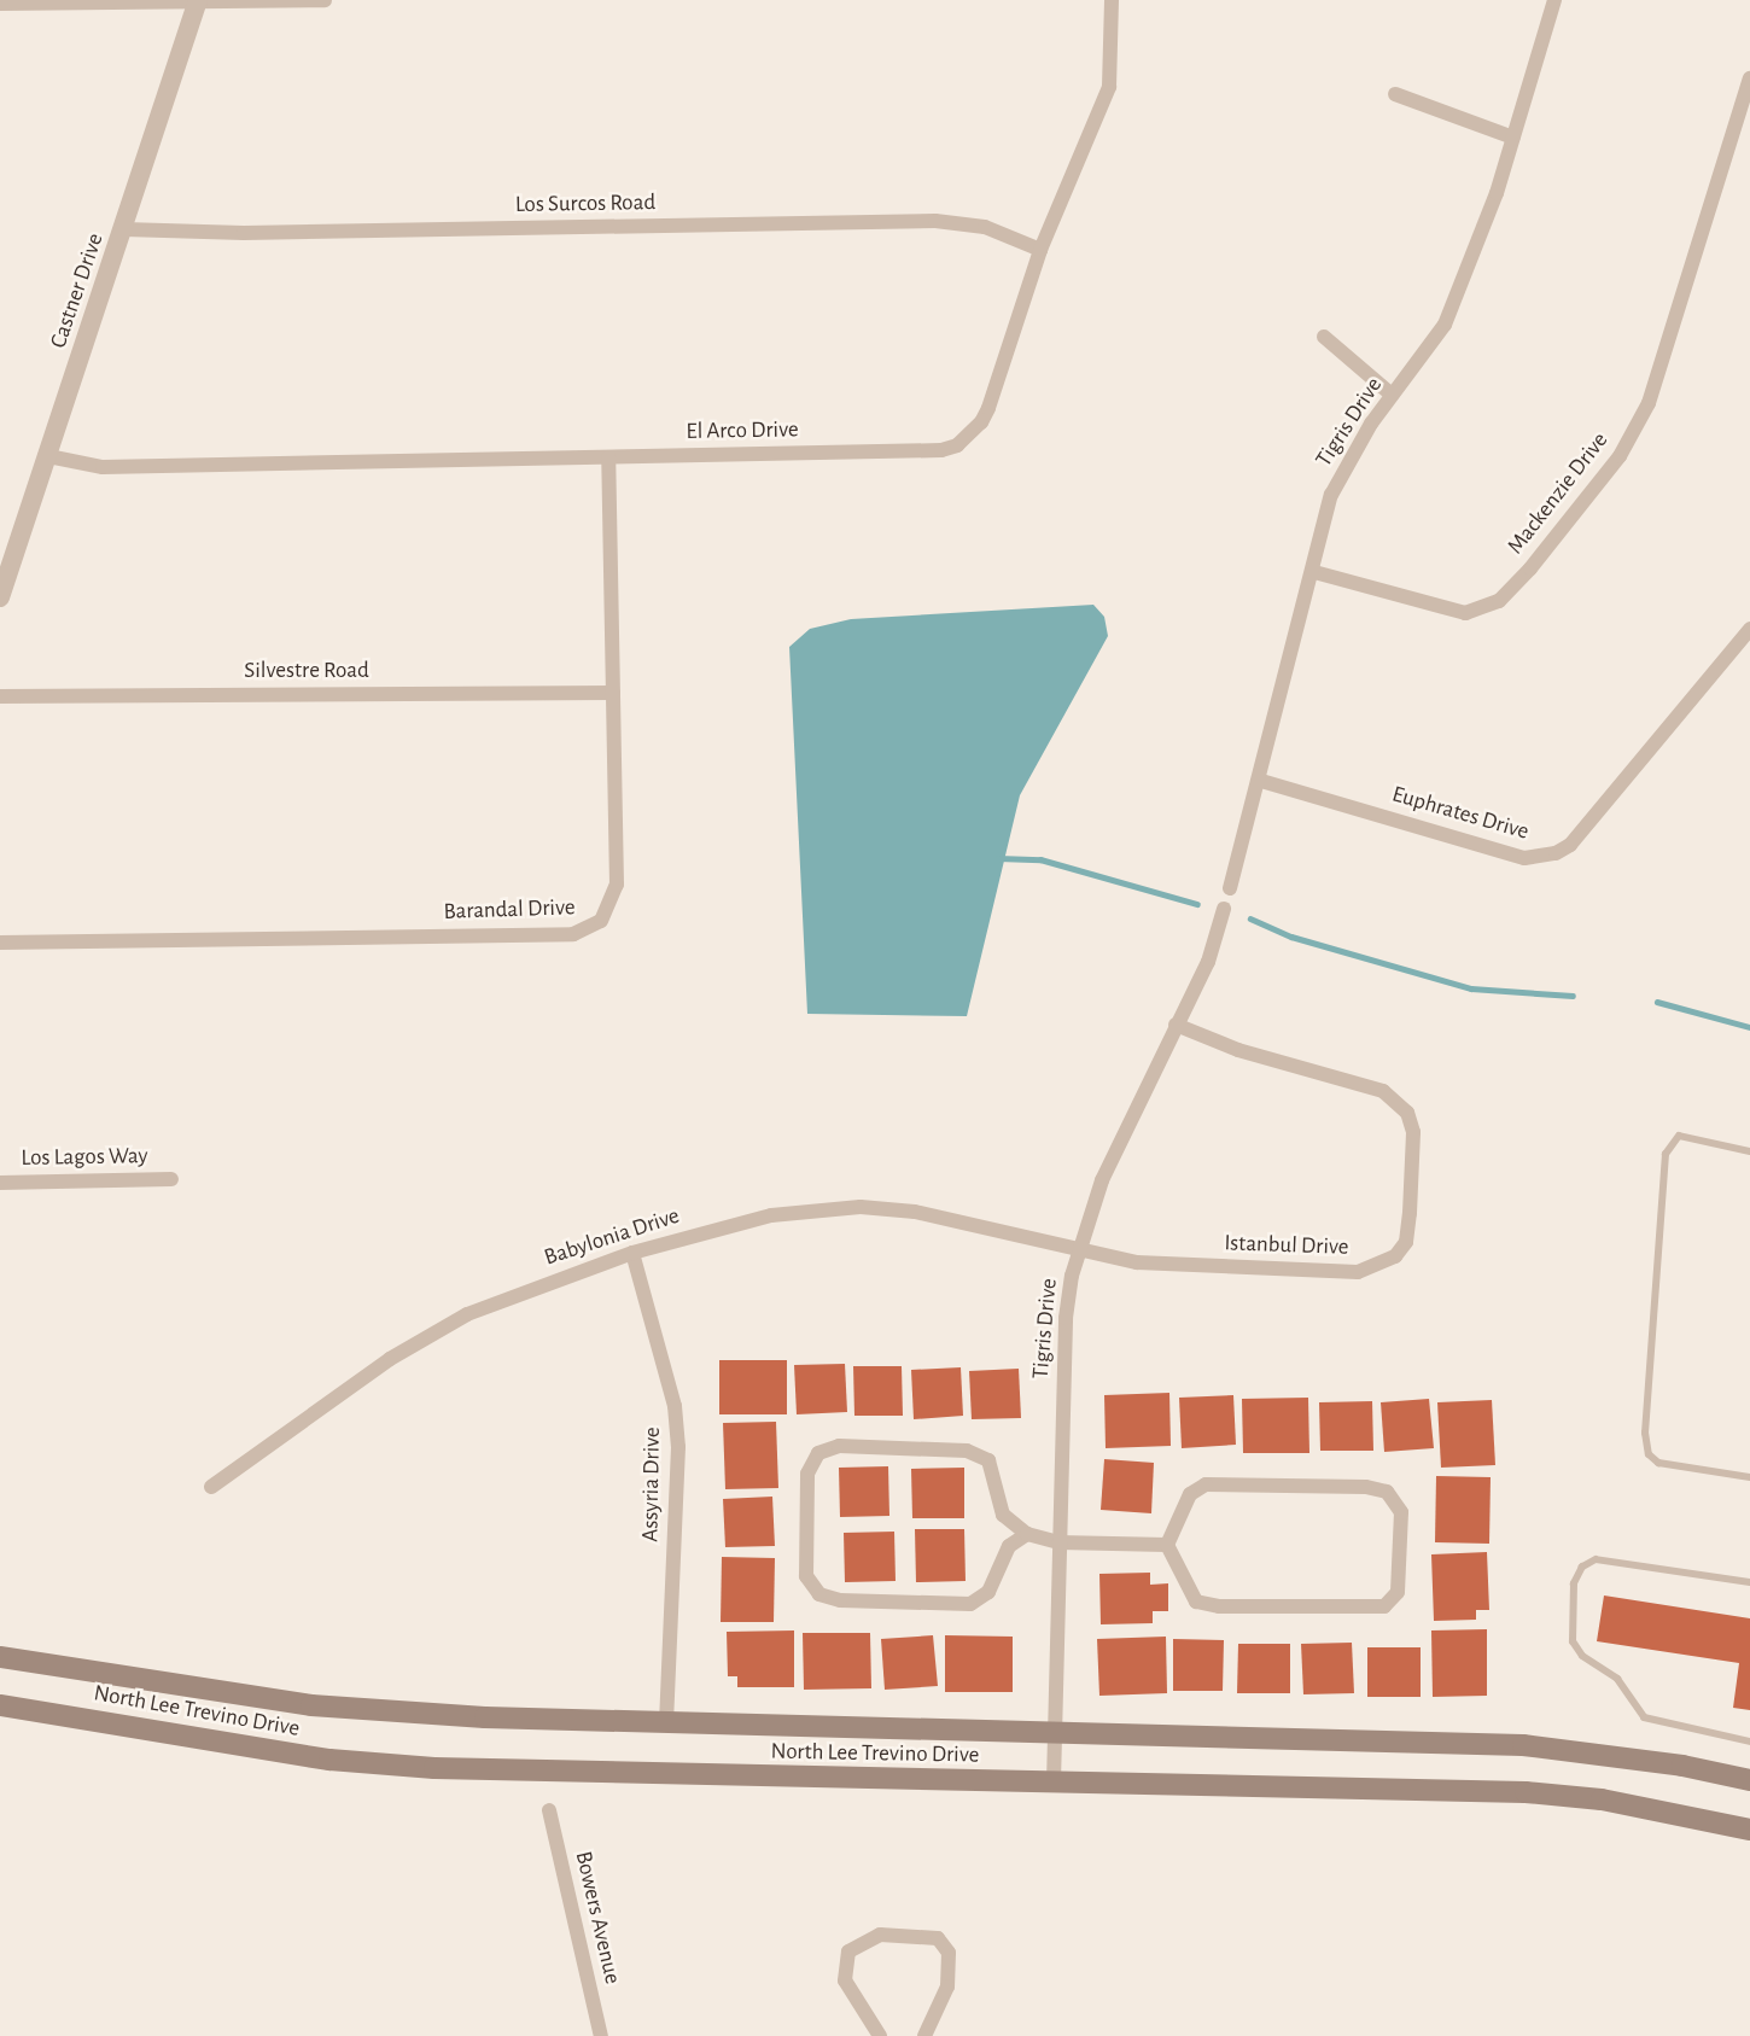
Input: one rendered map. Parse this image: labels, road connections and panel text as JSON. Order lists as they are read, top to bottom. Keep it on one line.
{"streets":{"main road":["North Lee Trevino Drive"],"street":["Los Surcos Road","Castner Drive","Tigris Drive","El Arco Drive","Mackenzie Drive","Silvestre Road","Euphrates Drive","Barandal Drive","Los Lagos Way","Babylonia Drive","Istanbul Drive","Assyria Drive","Bowers Avenue"]},"crossings":[["Los Surcos Road","Castner Drive"],["Los Surcos Road","El Arco Drive"],["Castner Drive","El Arco Drive"],["Tigris Drive","Mackenzie Drive"],["Tigris Drive","Euphrates Drive"],["Tigris Drive","Babylonia Drive"],["Tigris Drive","Istanbul Drive"],["Tigris Drive","North Lee Trevino Drive"],["El Arco Drive","Barandal Drive"],["Silvestre Road","Barandal Drive"],["Babylonia Drive","Istanbul Drive"],["Babylonia Drive","Assyria Drive"],["Assyria Drive","North Lee Trevino Drive"]]}
